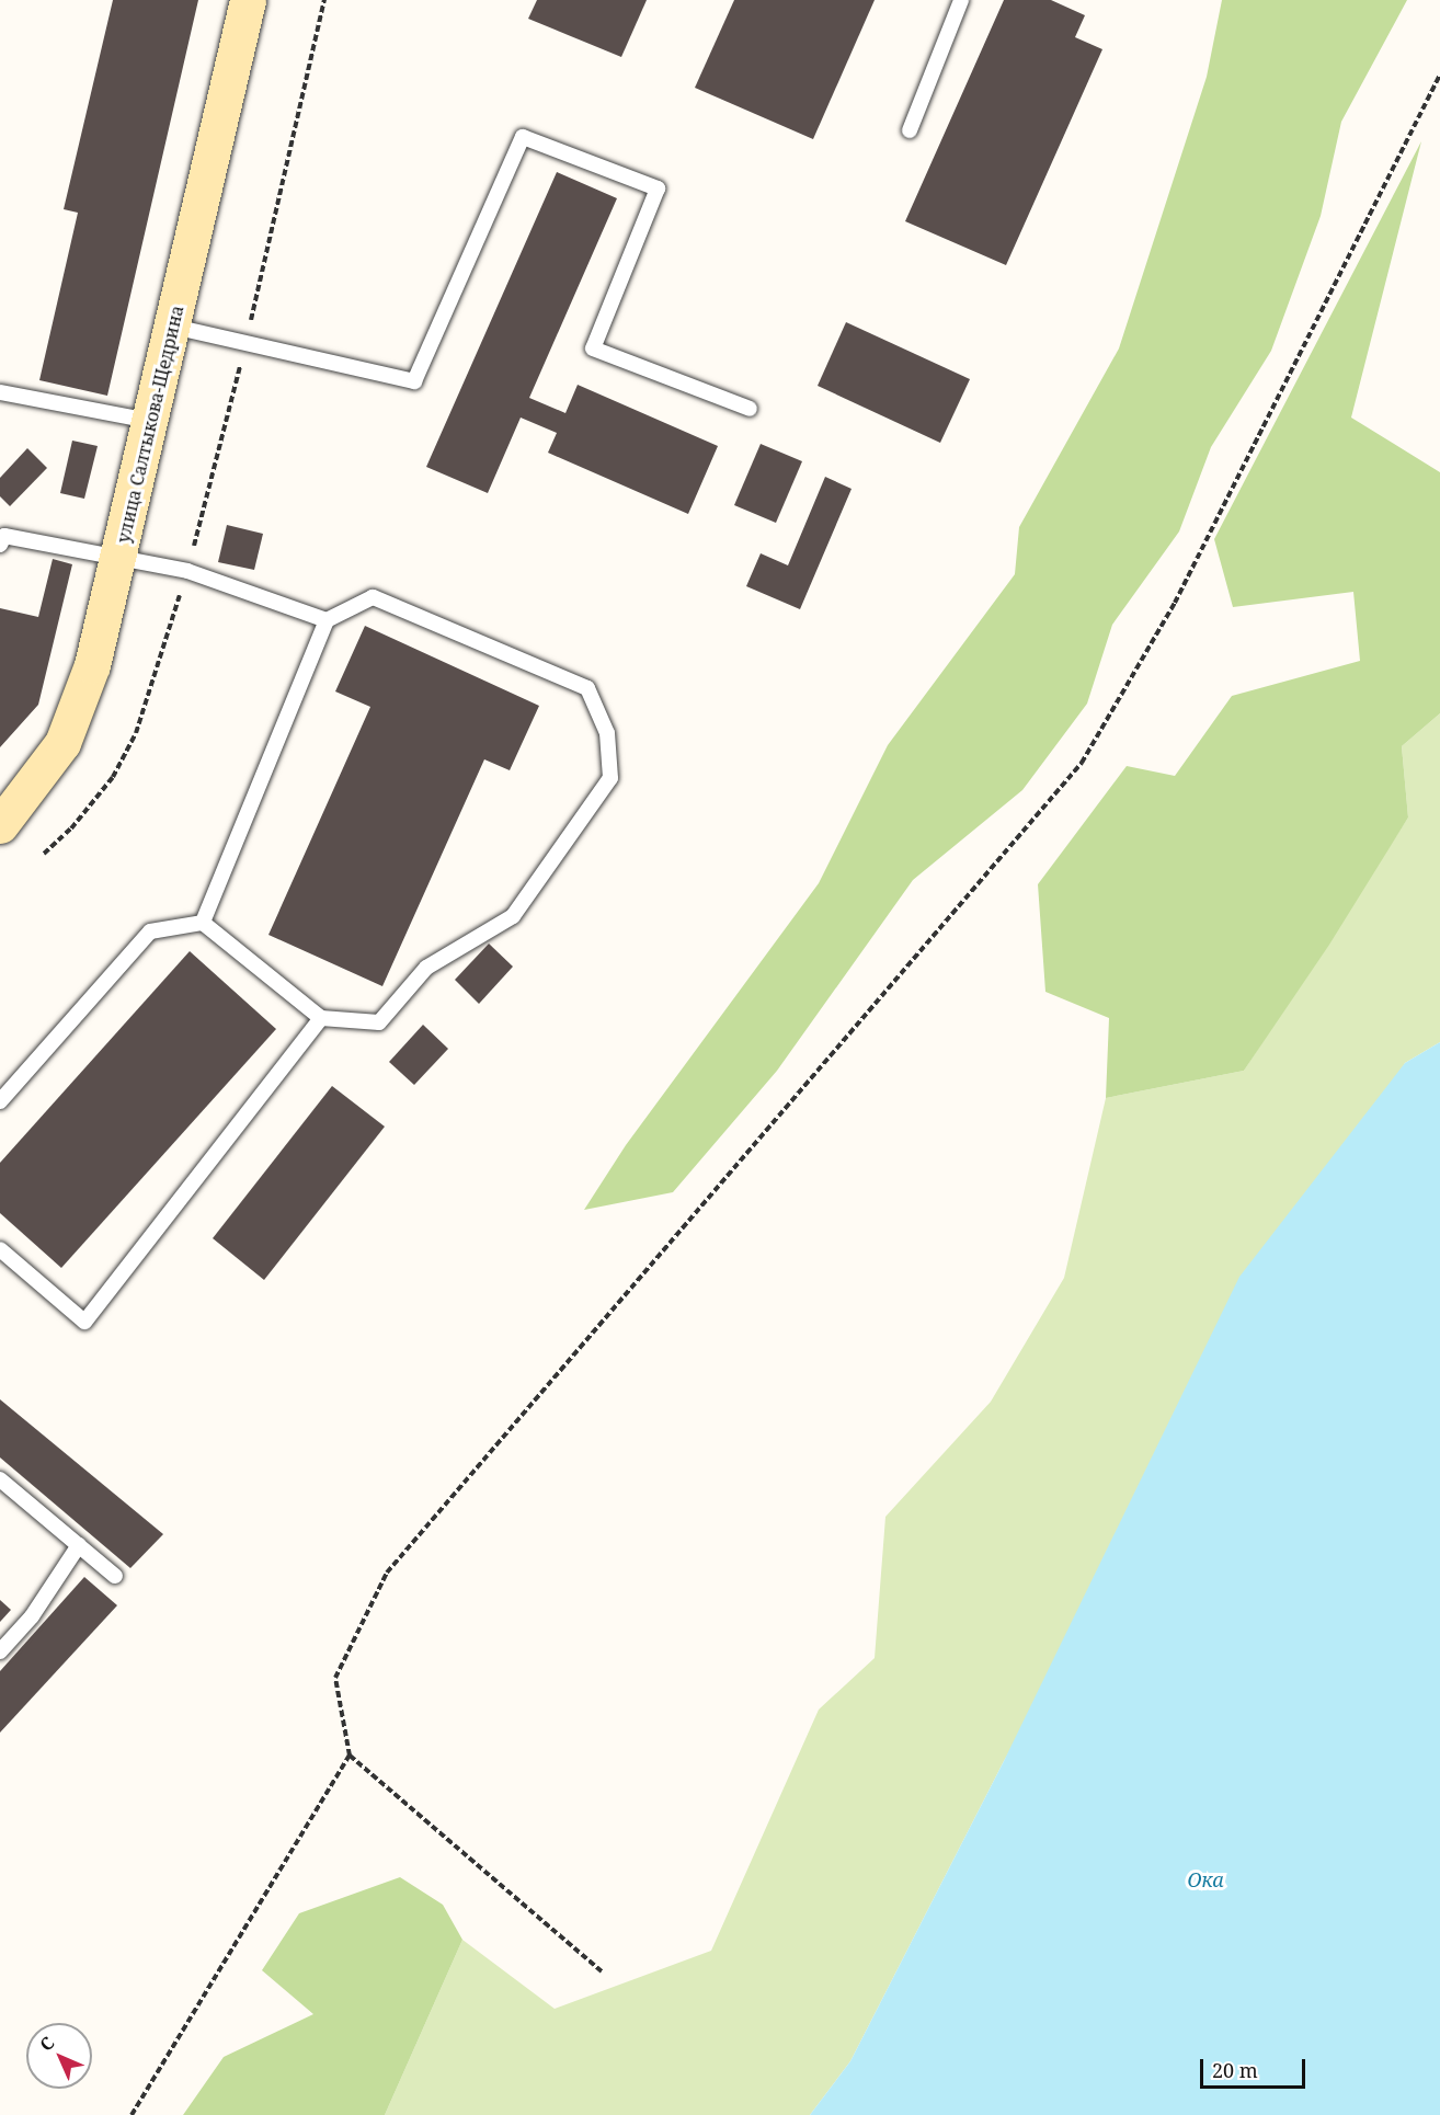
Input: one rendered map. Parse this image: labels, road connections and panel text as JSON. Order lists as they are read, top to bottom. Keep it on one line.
{"streets":{"main road":["улица Салтыкова-Щедрина"]},"water":["Ока"],"scale_bar":"20 m","north":"top left"}
